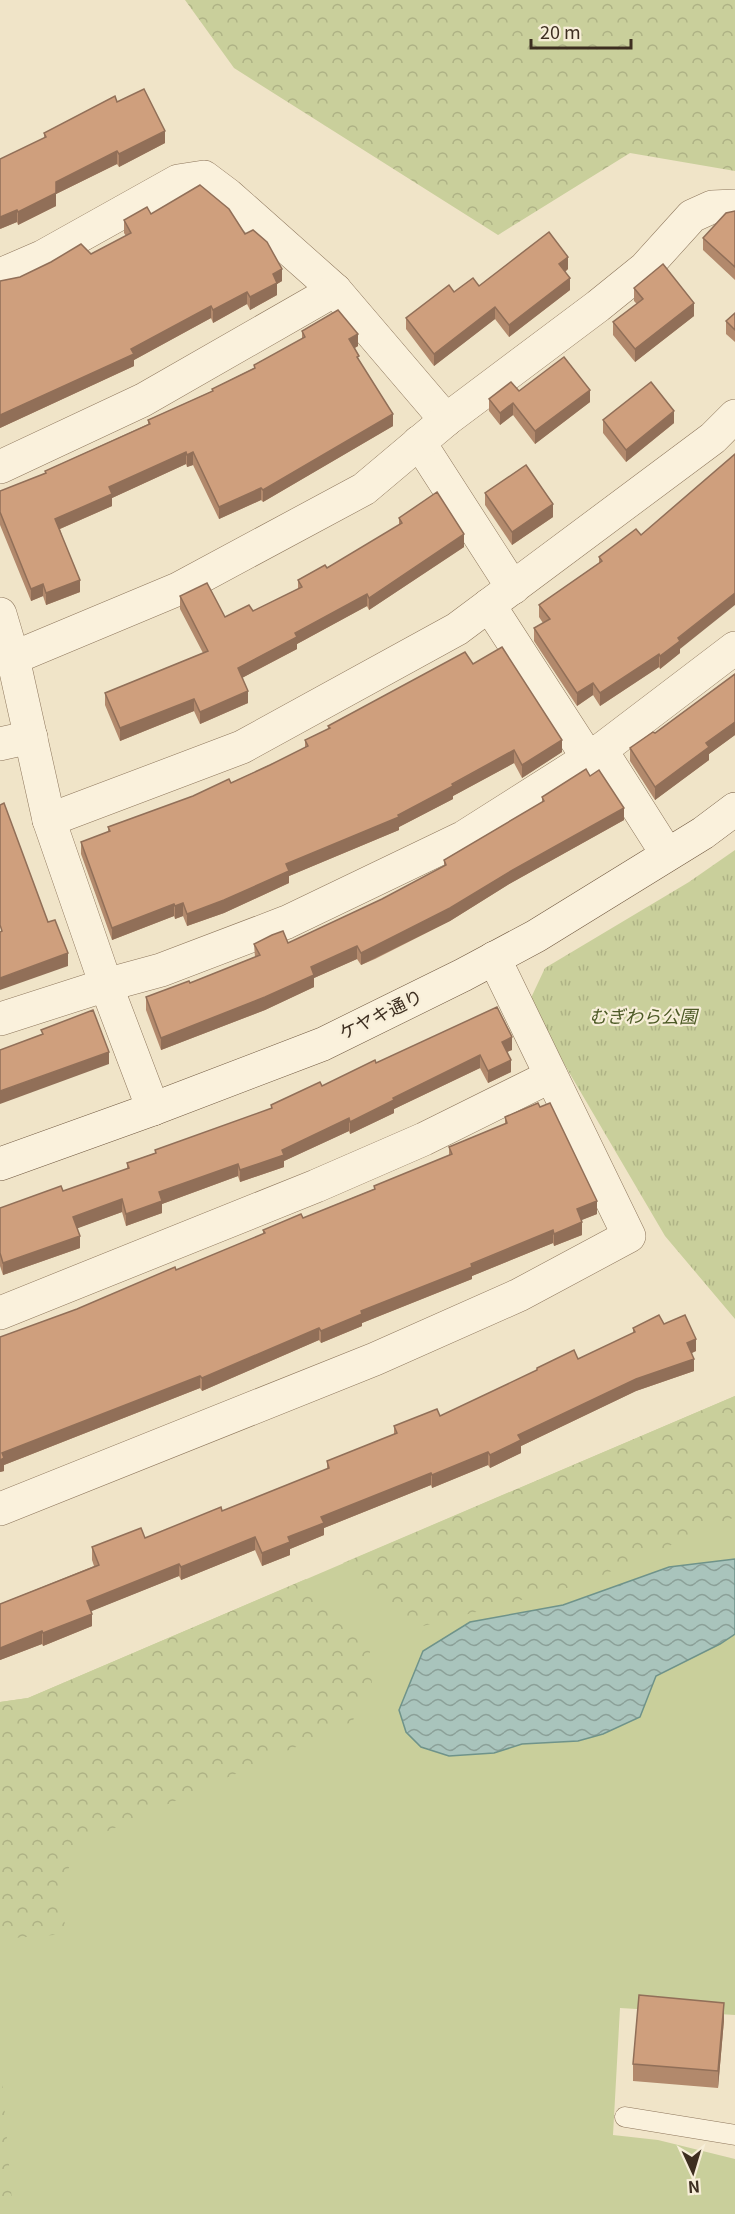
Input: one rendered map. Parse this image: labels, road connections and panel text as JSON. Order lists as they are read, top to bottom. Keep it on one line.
{"streets":{"street":["ケヤキ通り"]},"parks":["むぎわら公園"],"scale_bar":"20 m","north":"bottom"}
